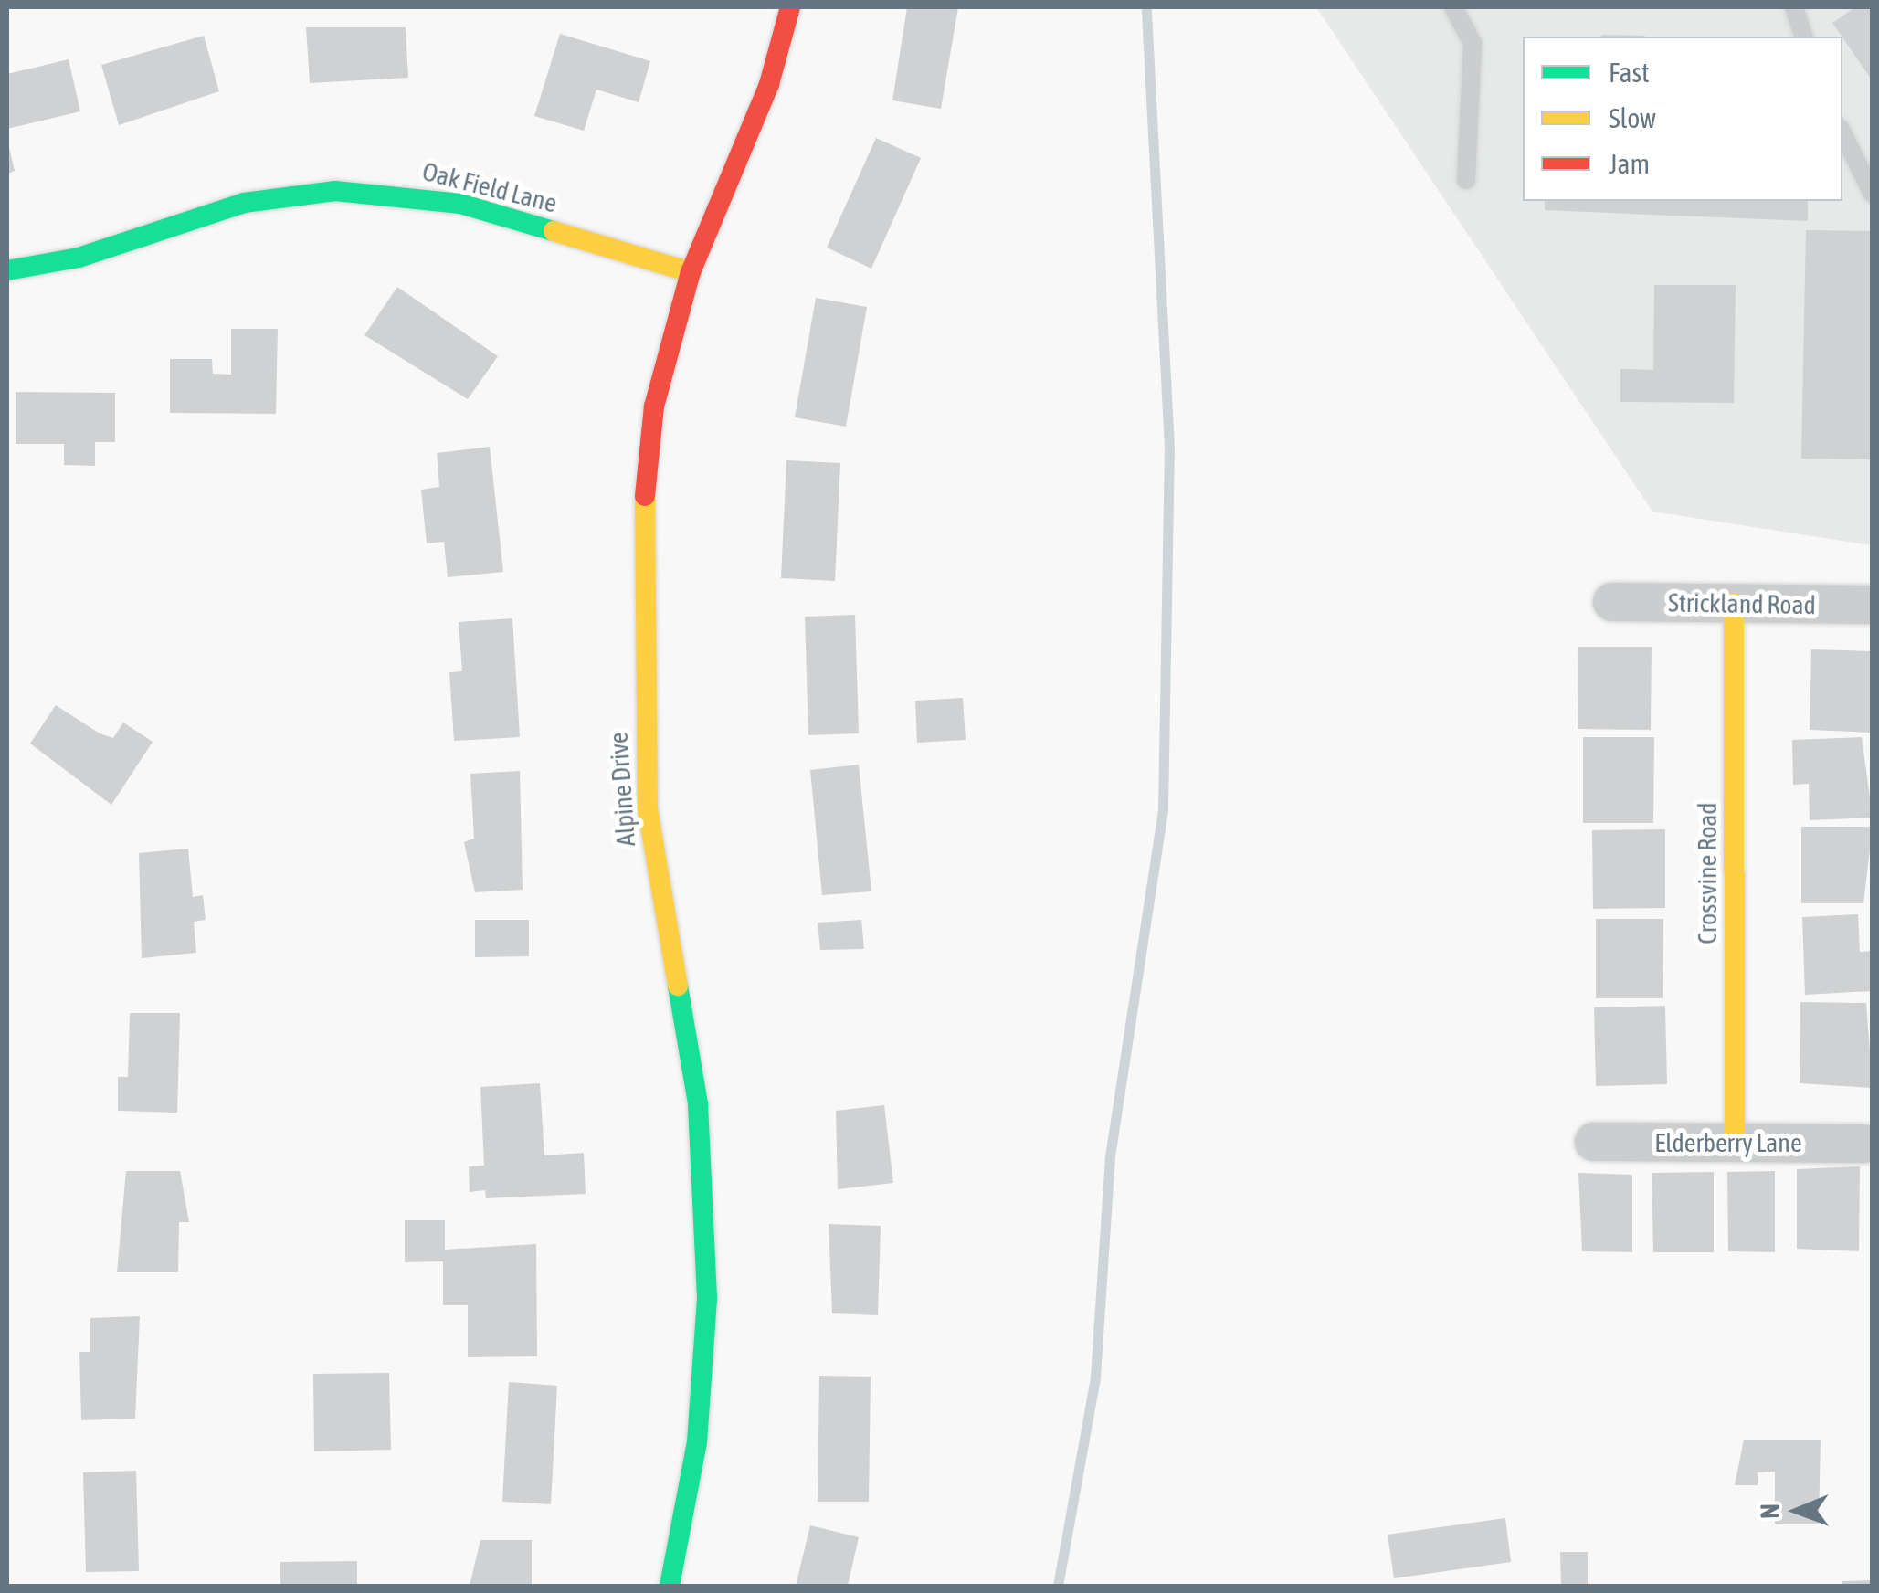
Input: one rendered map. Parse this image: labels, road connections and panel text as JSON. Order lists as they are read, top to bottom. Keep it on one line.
{"streets":{"street":["Oak Field Lane","Strickland Road","Alpine Drive","Crossvine Road","Elderberry Lane"]},"crossings":[["Oak Field Lane","Alpine Drive"],["Strickland Road","Crossvine Road"],["Crossvine Road","Elderberry Lane"]],"legend":["Fast","Slow","Jam"],"north":"left"}
